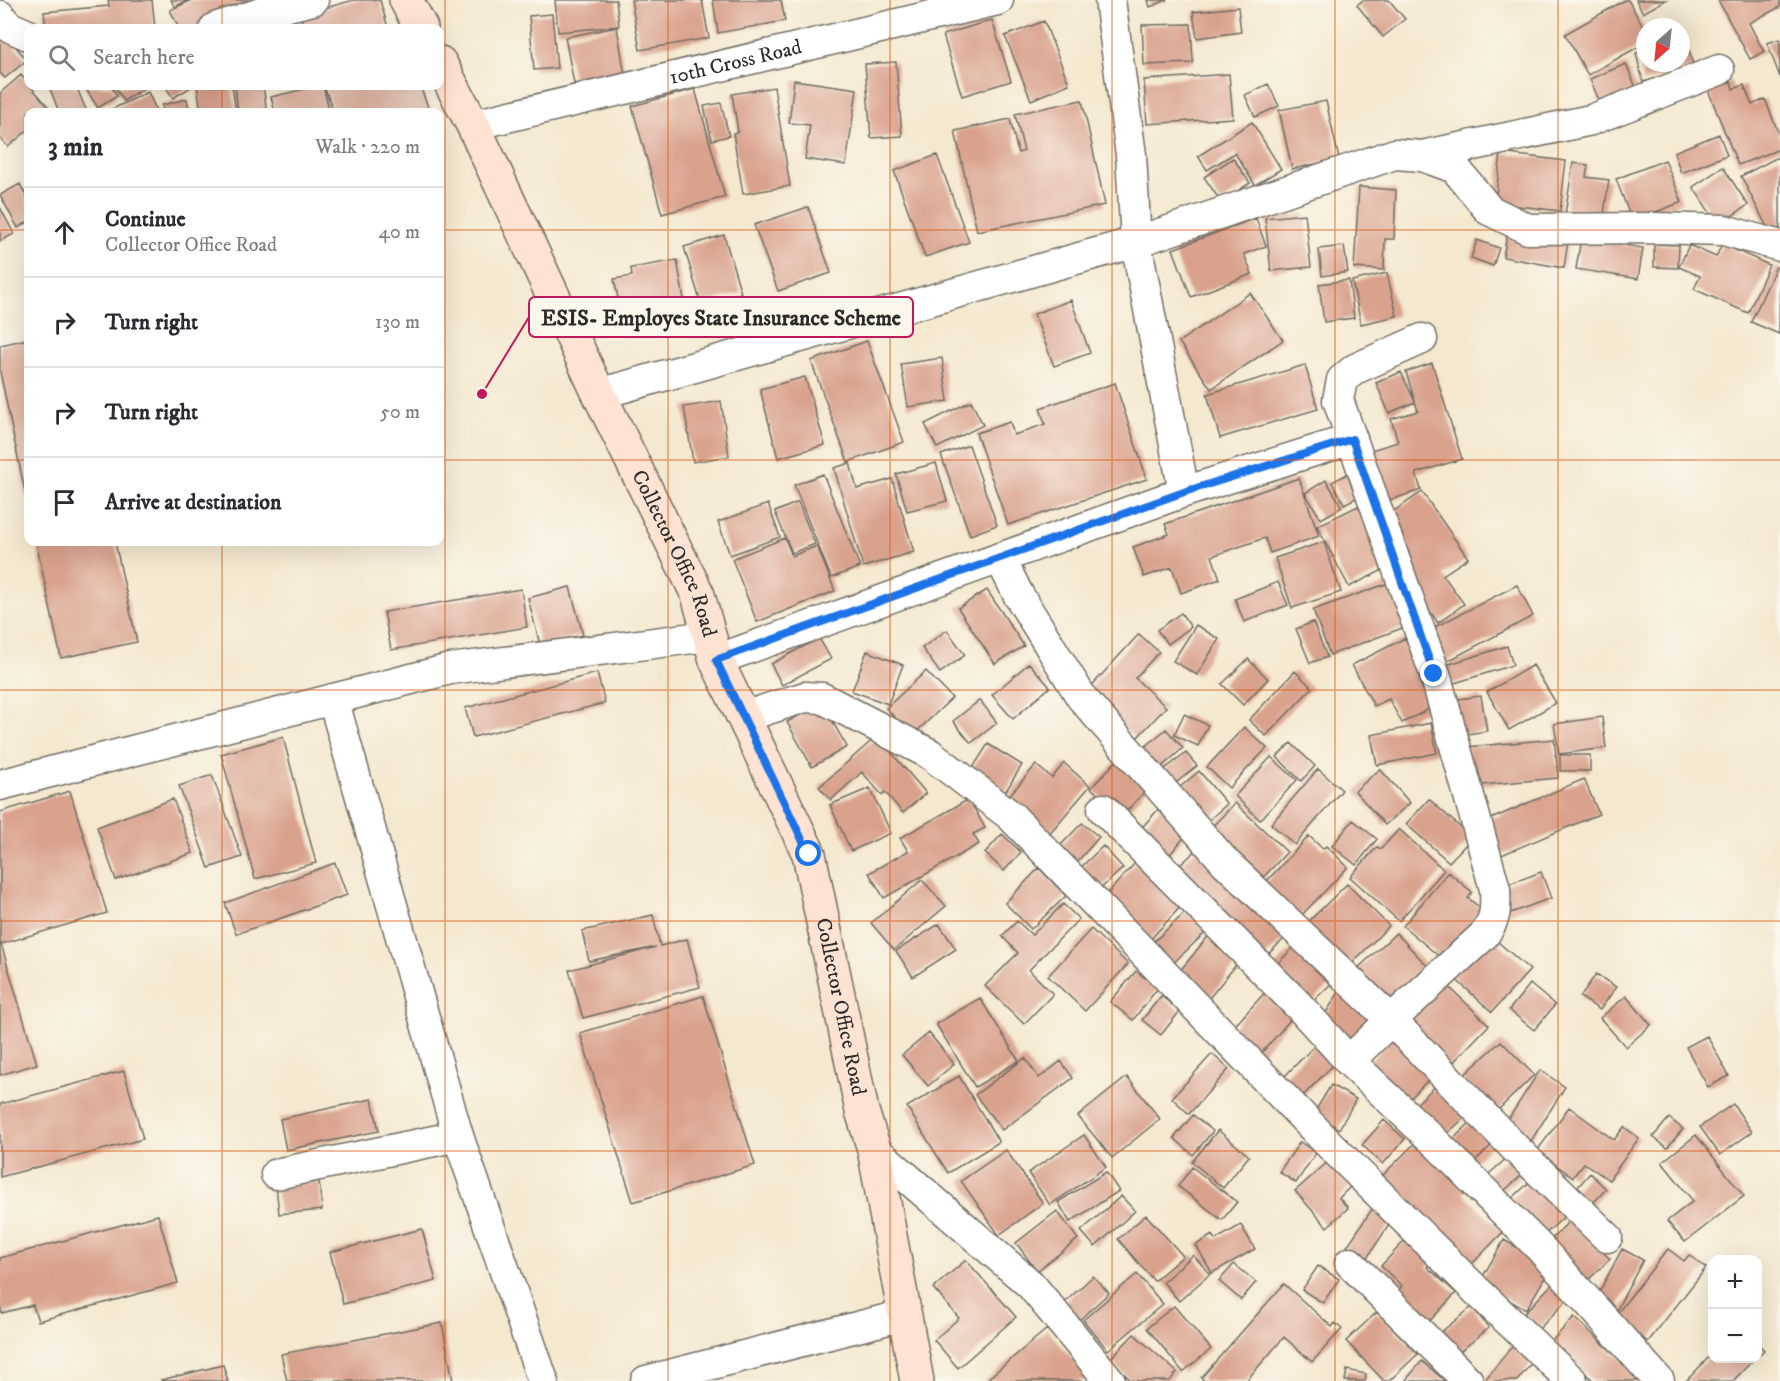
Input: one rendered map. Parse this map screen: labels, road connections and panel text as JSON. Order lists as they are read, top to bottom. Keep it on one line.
{"streets":{"main road":["Collector Office Road"],"street":["10th Cross Road"]},"crossings":[["10th Cross Road","Collector Office Road"]],"places":["ESIS- Employes State Insurance Scheme"],"north":"bottom left","page":{"search":"Search here","heading":["3 min","Walk · 220 m"],"list":[["Continue","Collector Office Road","40 m"],["Turn right","130 m"],["Turn right","50 m"],"Arrive at destination"],"map_buttons":["+","−"]}}
